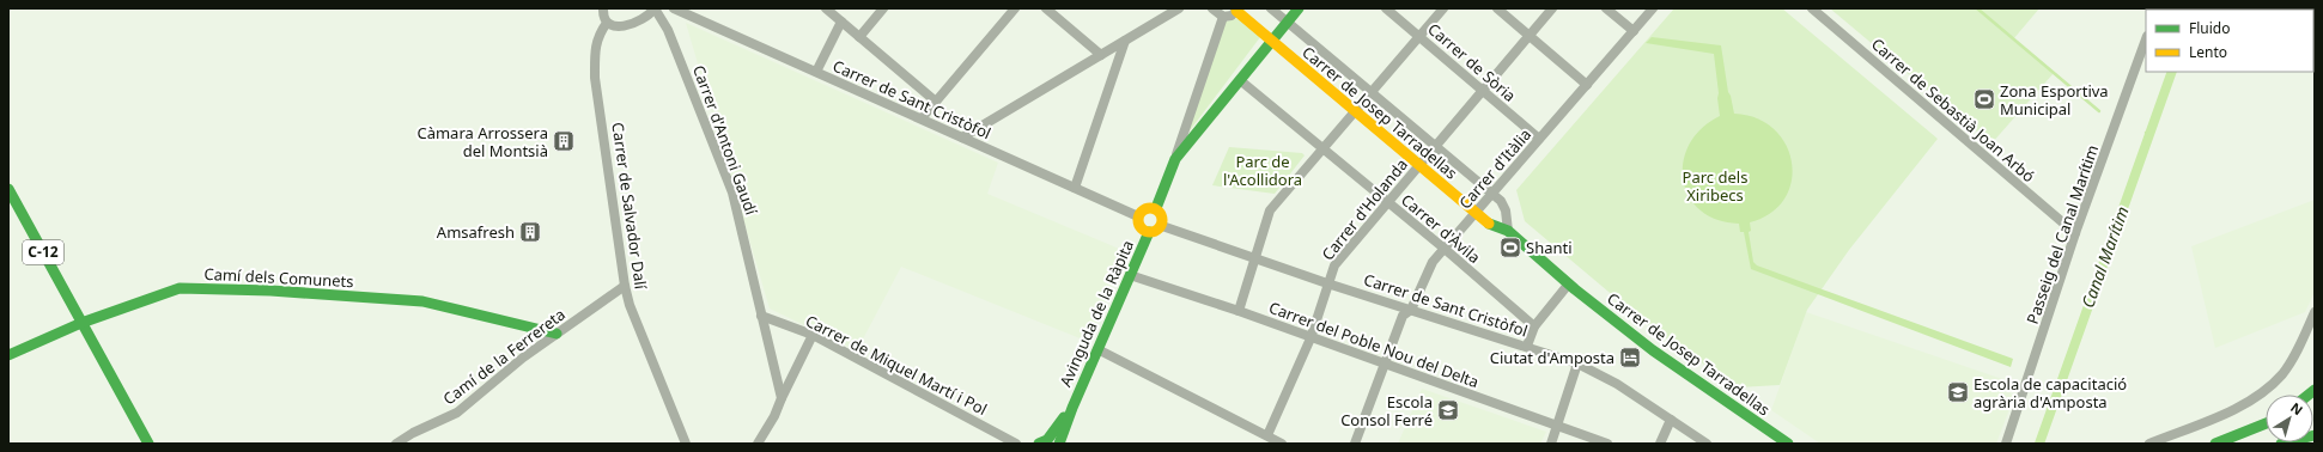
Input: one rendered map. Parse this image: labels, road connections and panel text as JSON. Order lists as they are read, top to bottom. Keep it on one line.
{"streets":{"main road":["Carrer de Josep Tarradellas","C-12","Camí dels Comunets","Avinguda de la Ràpita"],"street":["Carrer de Sòria","Carrer de Sant Cristòfol","Carrer de Sebastià Joan Arbó","Carrer d'Antoni Gaudí","Carrer d'Itàlia","Carrer de Salvador Dalí","Carrer d'Holanda","Carrer d'Àvila","Passeig del Canal Marítim","Carrer del Poble Nou del Delta","Camí de la Ferrereta","Carrer de Miquel Martí i Pol"]},"crossings":[["Carrer de Sòria","Carrer d'Itàlia"],["Carrer de Sòria","Carrer d'Holanda"],["Carrer de Sant Cristòfol","Carrer d'Itàlia"],["Carrer de Sant Cristòfol","Carrer d'Holanda"],["Carrer de Sant Cristòfol","Avinguda de la Ràpita"],["Carrer de Sebastià Joan Arbó","Passeig del Canal Marítim"],["Carrer de Josep Tarradellas","Carrer d'Itàlia"],["Carrer de Josep Tarradellas","Carrer d'Holanda"],["Carrer d'Antoni Gaudí","Carrer de Miquel Martí i Pol"],["Carrer d'Itàlia","Carrer d'Àvila"],["Carrer d'Itàlia","Carrer del Poble Nou del Delta"],["Carrer de Salvador Dalí","Camí de la Ferrereta"],["Carrer d'Holanda","Carrer d'Àvila"],["Carrer d'Holanda","Carrer del Poble Nou del Delta"],["C-12","Camí dels Comunets"],["Camí dels Comunets","Camí de la Ferrereta"],["Avinguda de la Ràpita","Carrer del Poble Nou del Delta"]],"water":["Canal Marítim"],"parks":["Parc de l'Acollidora","Parc dels Xiribecs"],"places":{"sports":["Zona Esportiva Municipal","Shanti"],"building":["Càmara Arrossera del Montsià","Amsafresh"],"hotel":["Ciutat d'Amposta"],"school or university":["Escola de capacitació agrària d'Amposta","Escola Consol Ferré"]},"legend":["Fluido","Lento"],"north":"top right"}
